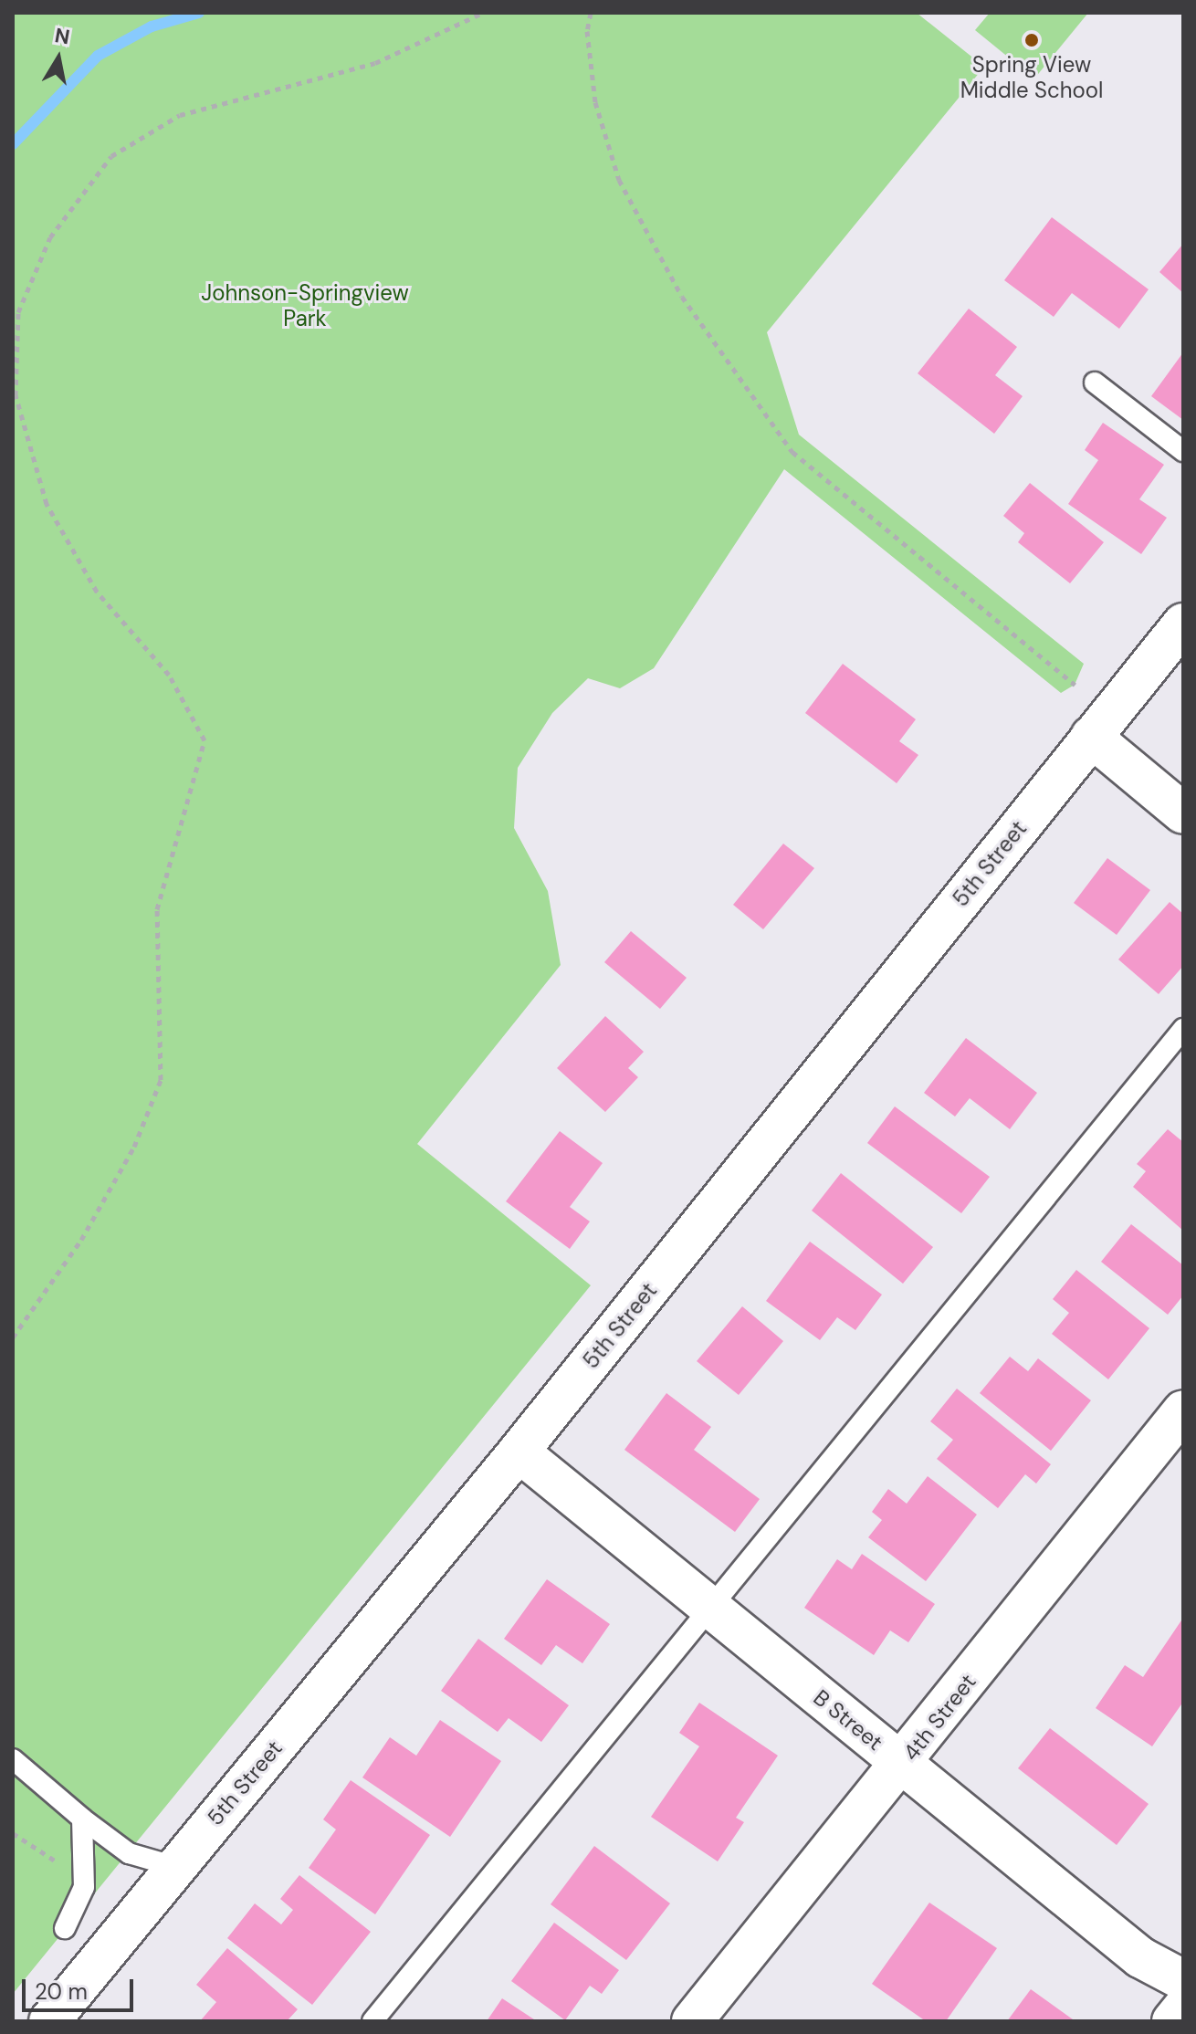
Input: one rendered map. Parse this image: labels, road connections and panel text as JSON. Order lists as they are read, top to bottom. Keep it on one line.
{"streets":{"street":["5th Street","4th Street","B Street"]},"crossings":[["5th Street","B Street"],["4th Street","B Street"]],"parks":["Johnson-Springview Park"],"places":["Spring View Middle School"],"scale_bar":"20 m","north":"top"}
